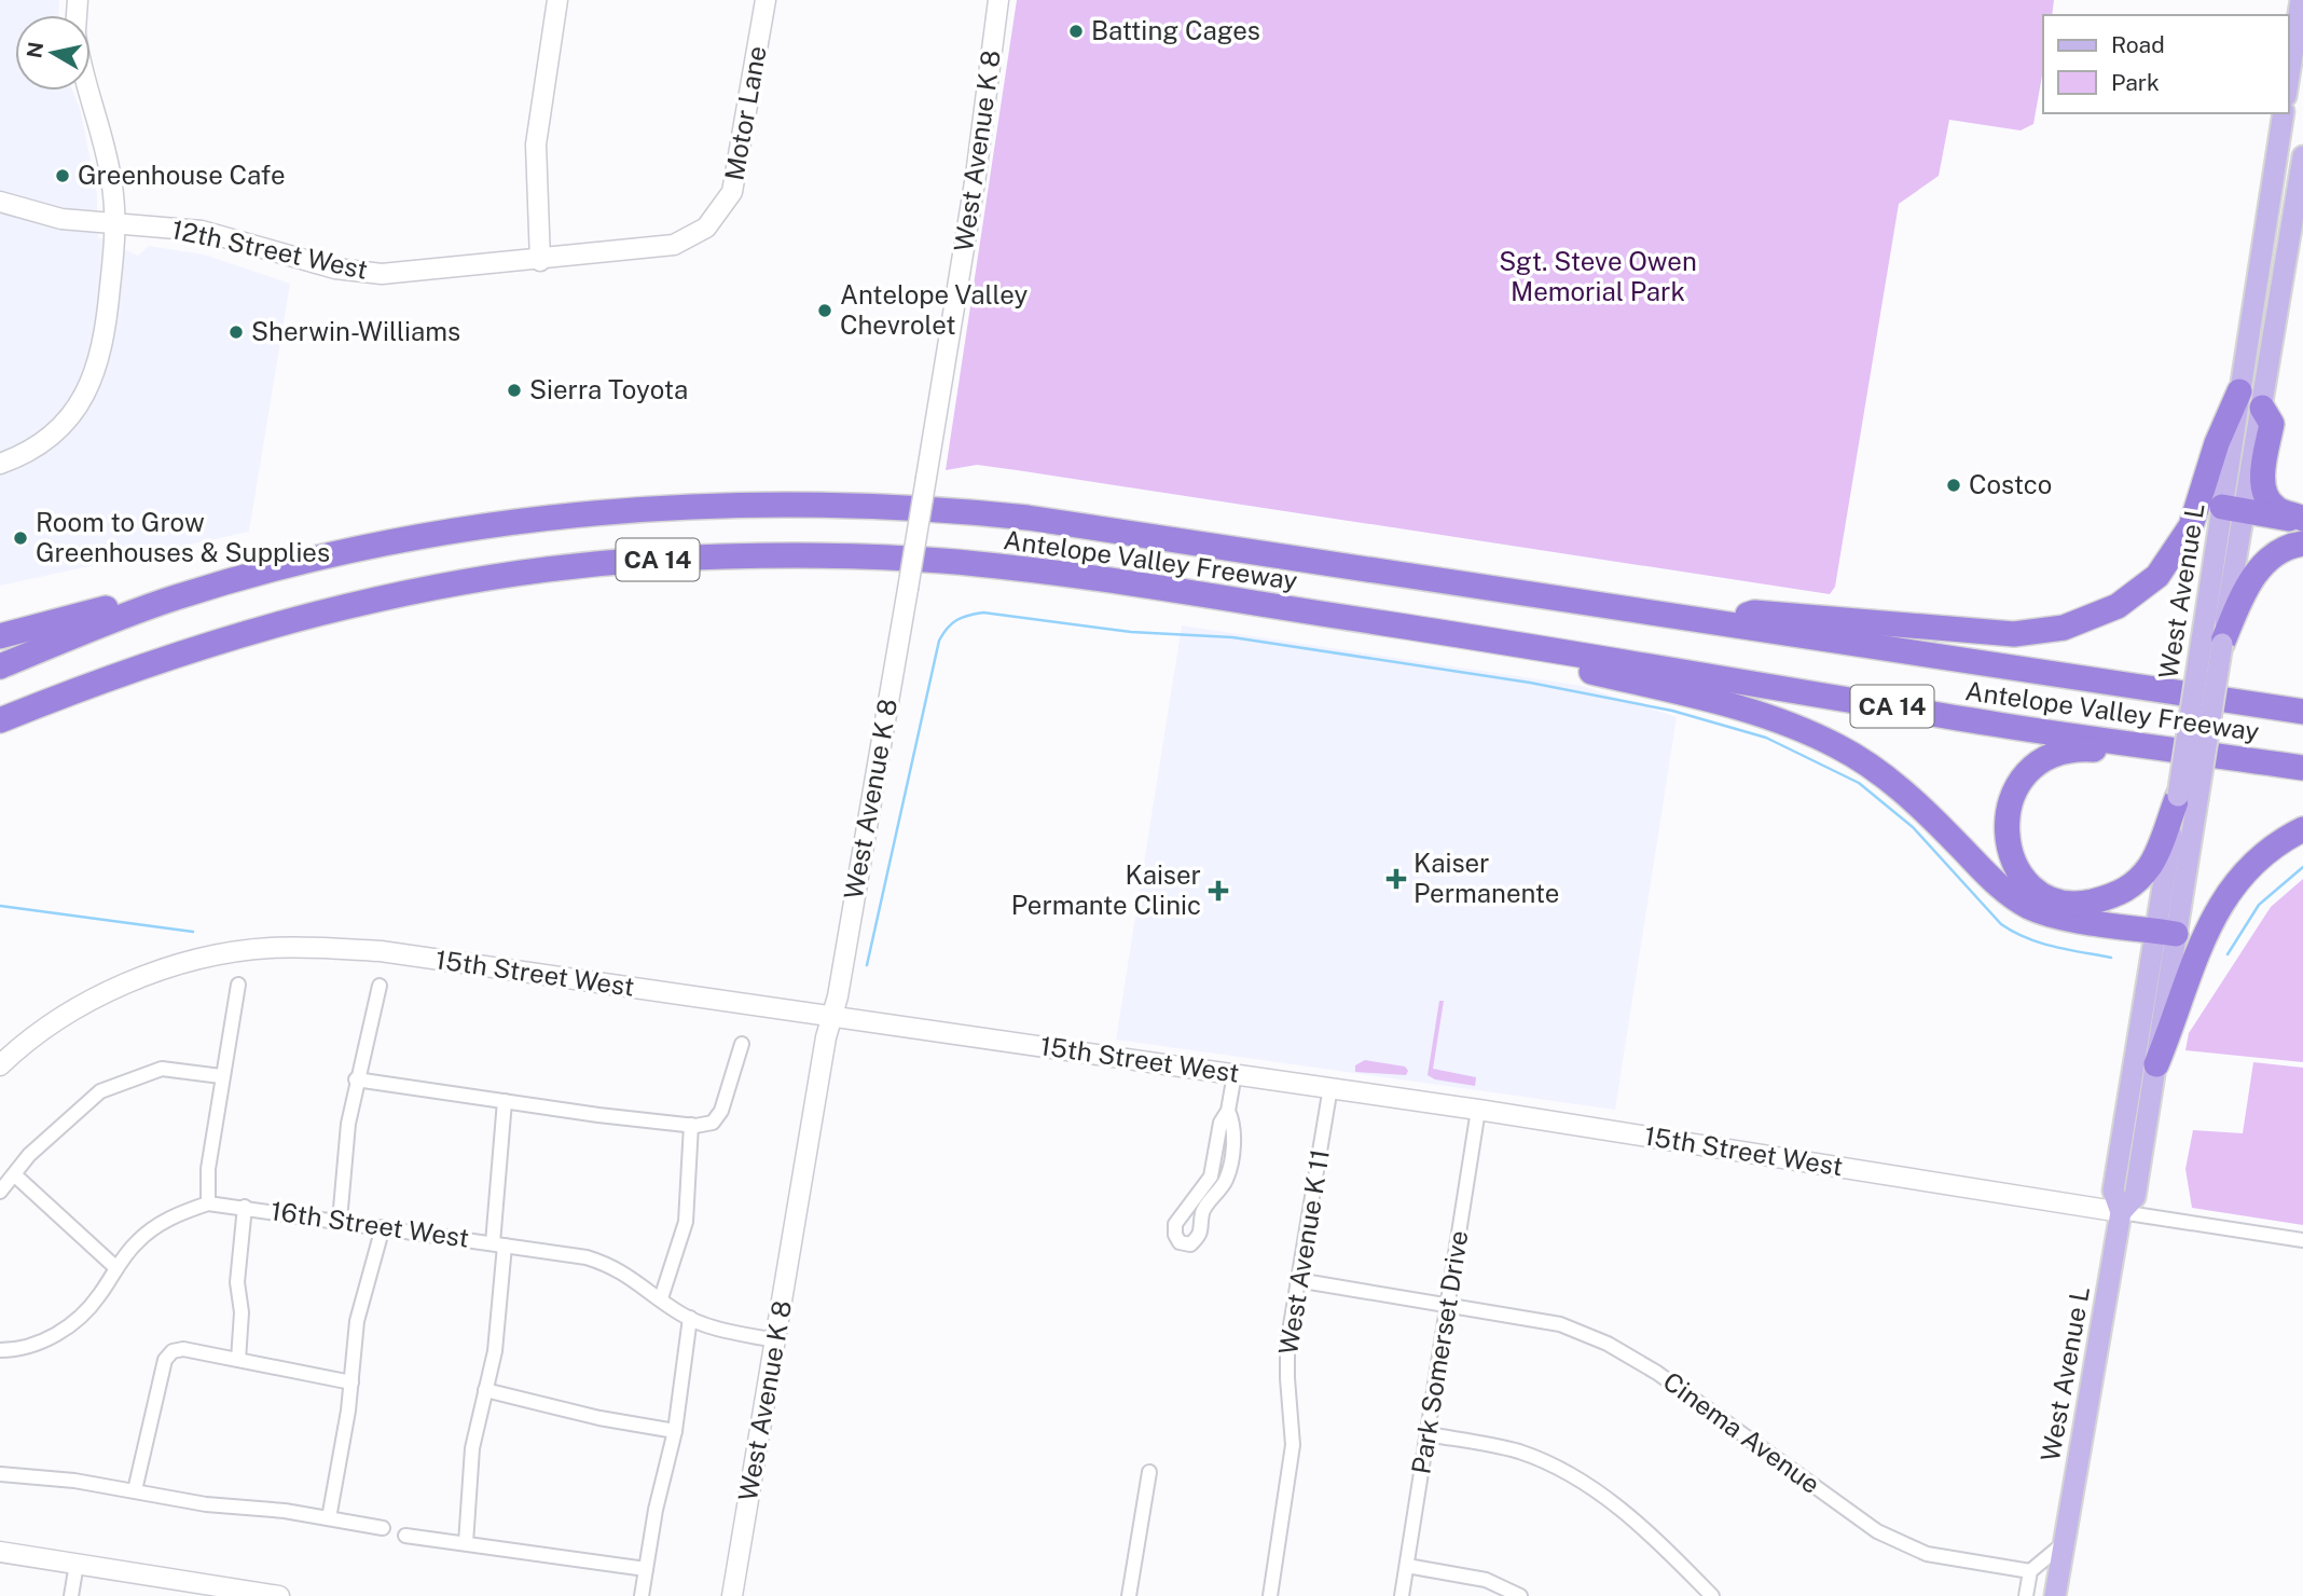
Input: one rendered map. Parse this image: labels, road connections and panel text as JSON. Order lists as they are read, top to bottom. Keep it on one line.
{"streets":{"highway":["CA 14","Antelope Valley Freeway"],"main road":["West Avenue L"],"street":["Motor Lane","West Avenue K 8","12th Street West","15th Street West","16th Street West","West Avenue K 11","Park Somerset Drive","Cinema Avenue"]},"crossings":[["Motor Lane","12th Street West"],["West Avenue K 8","15th Street West"],["West Avenue K 8","16th Street West"],["West Avenue L","15th Street West"],["15th Street West","West Avenue K 11"],["15th Street West","Park Somerset Drive"],["West Avenue K 11","Cinema Avenue"],["Park Somerset Drive","Cinema Avenue"]],"parks":["Sgt. Steve Owen Memorial Park"],"places":{"other":["Batting Cages","Greenhouse Cafe","Antelope Valley Chevrolet","Sherwin-Williams","Sierra Toyota","Costco","Room to Grow Greenhouses & Supplies"],"health":["Kaiser Permanente","Kaiser Permante Clinic"]},"legend":["Road","Park"],"north":"left"}
